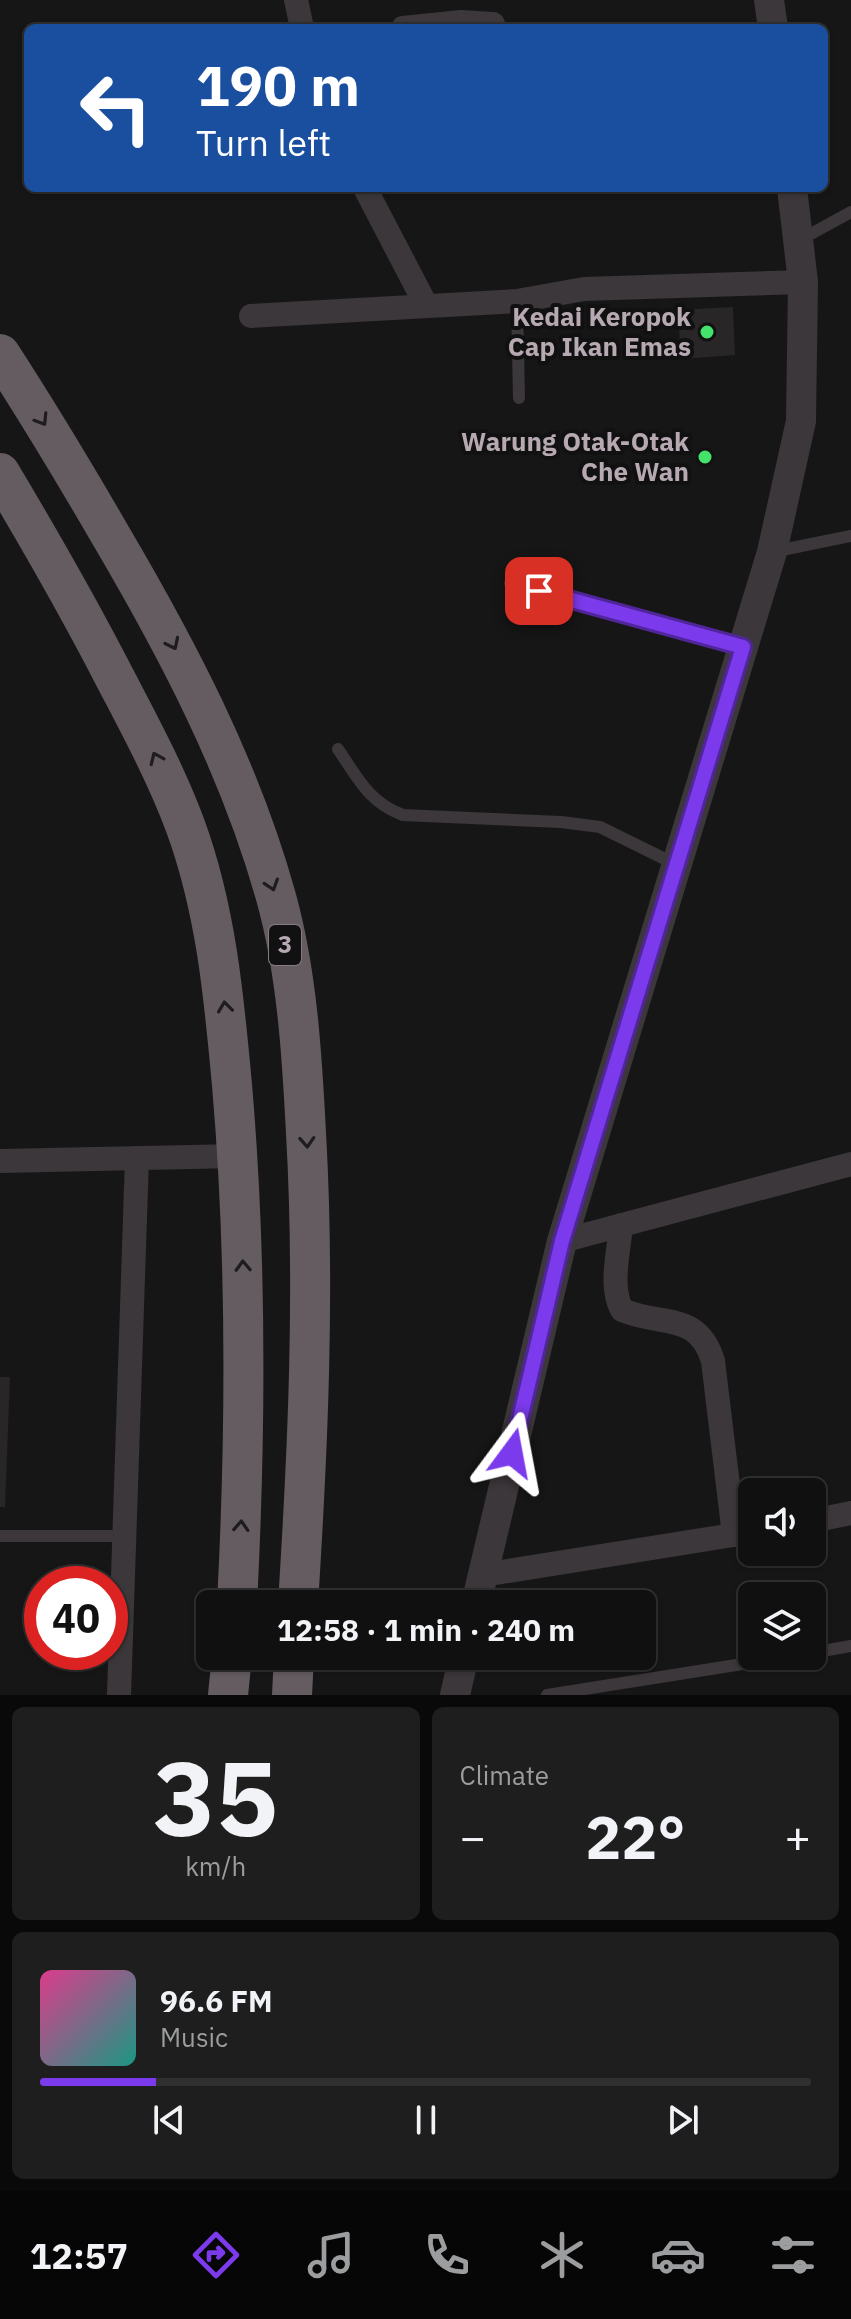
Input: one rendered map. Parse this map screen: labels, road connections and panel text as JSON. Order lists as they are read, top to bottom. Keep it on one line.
{"streets":{"highway":["3"]},"places":["Kedai Keropok Cap Ikan Emas","Warung Otak-Otak Che Wan"],"page":{"turn":["190 m","Turn left"],"limit":"40","trip":"12:58 · 1 min · 240 m","tile":[["35","km/h"],"Climate"],"heat":["−","22°","+"],"song":["96.6 FM","Music"],"tabs":"12:57"}}
